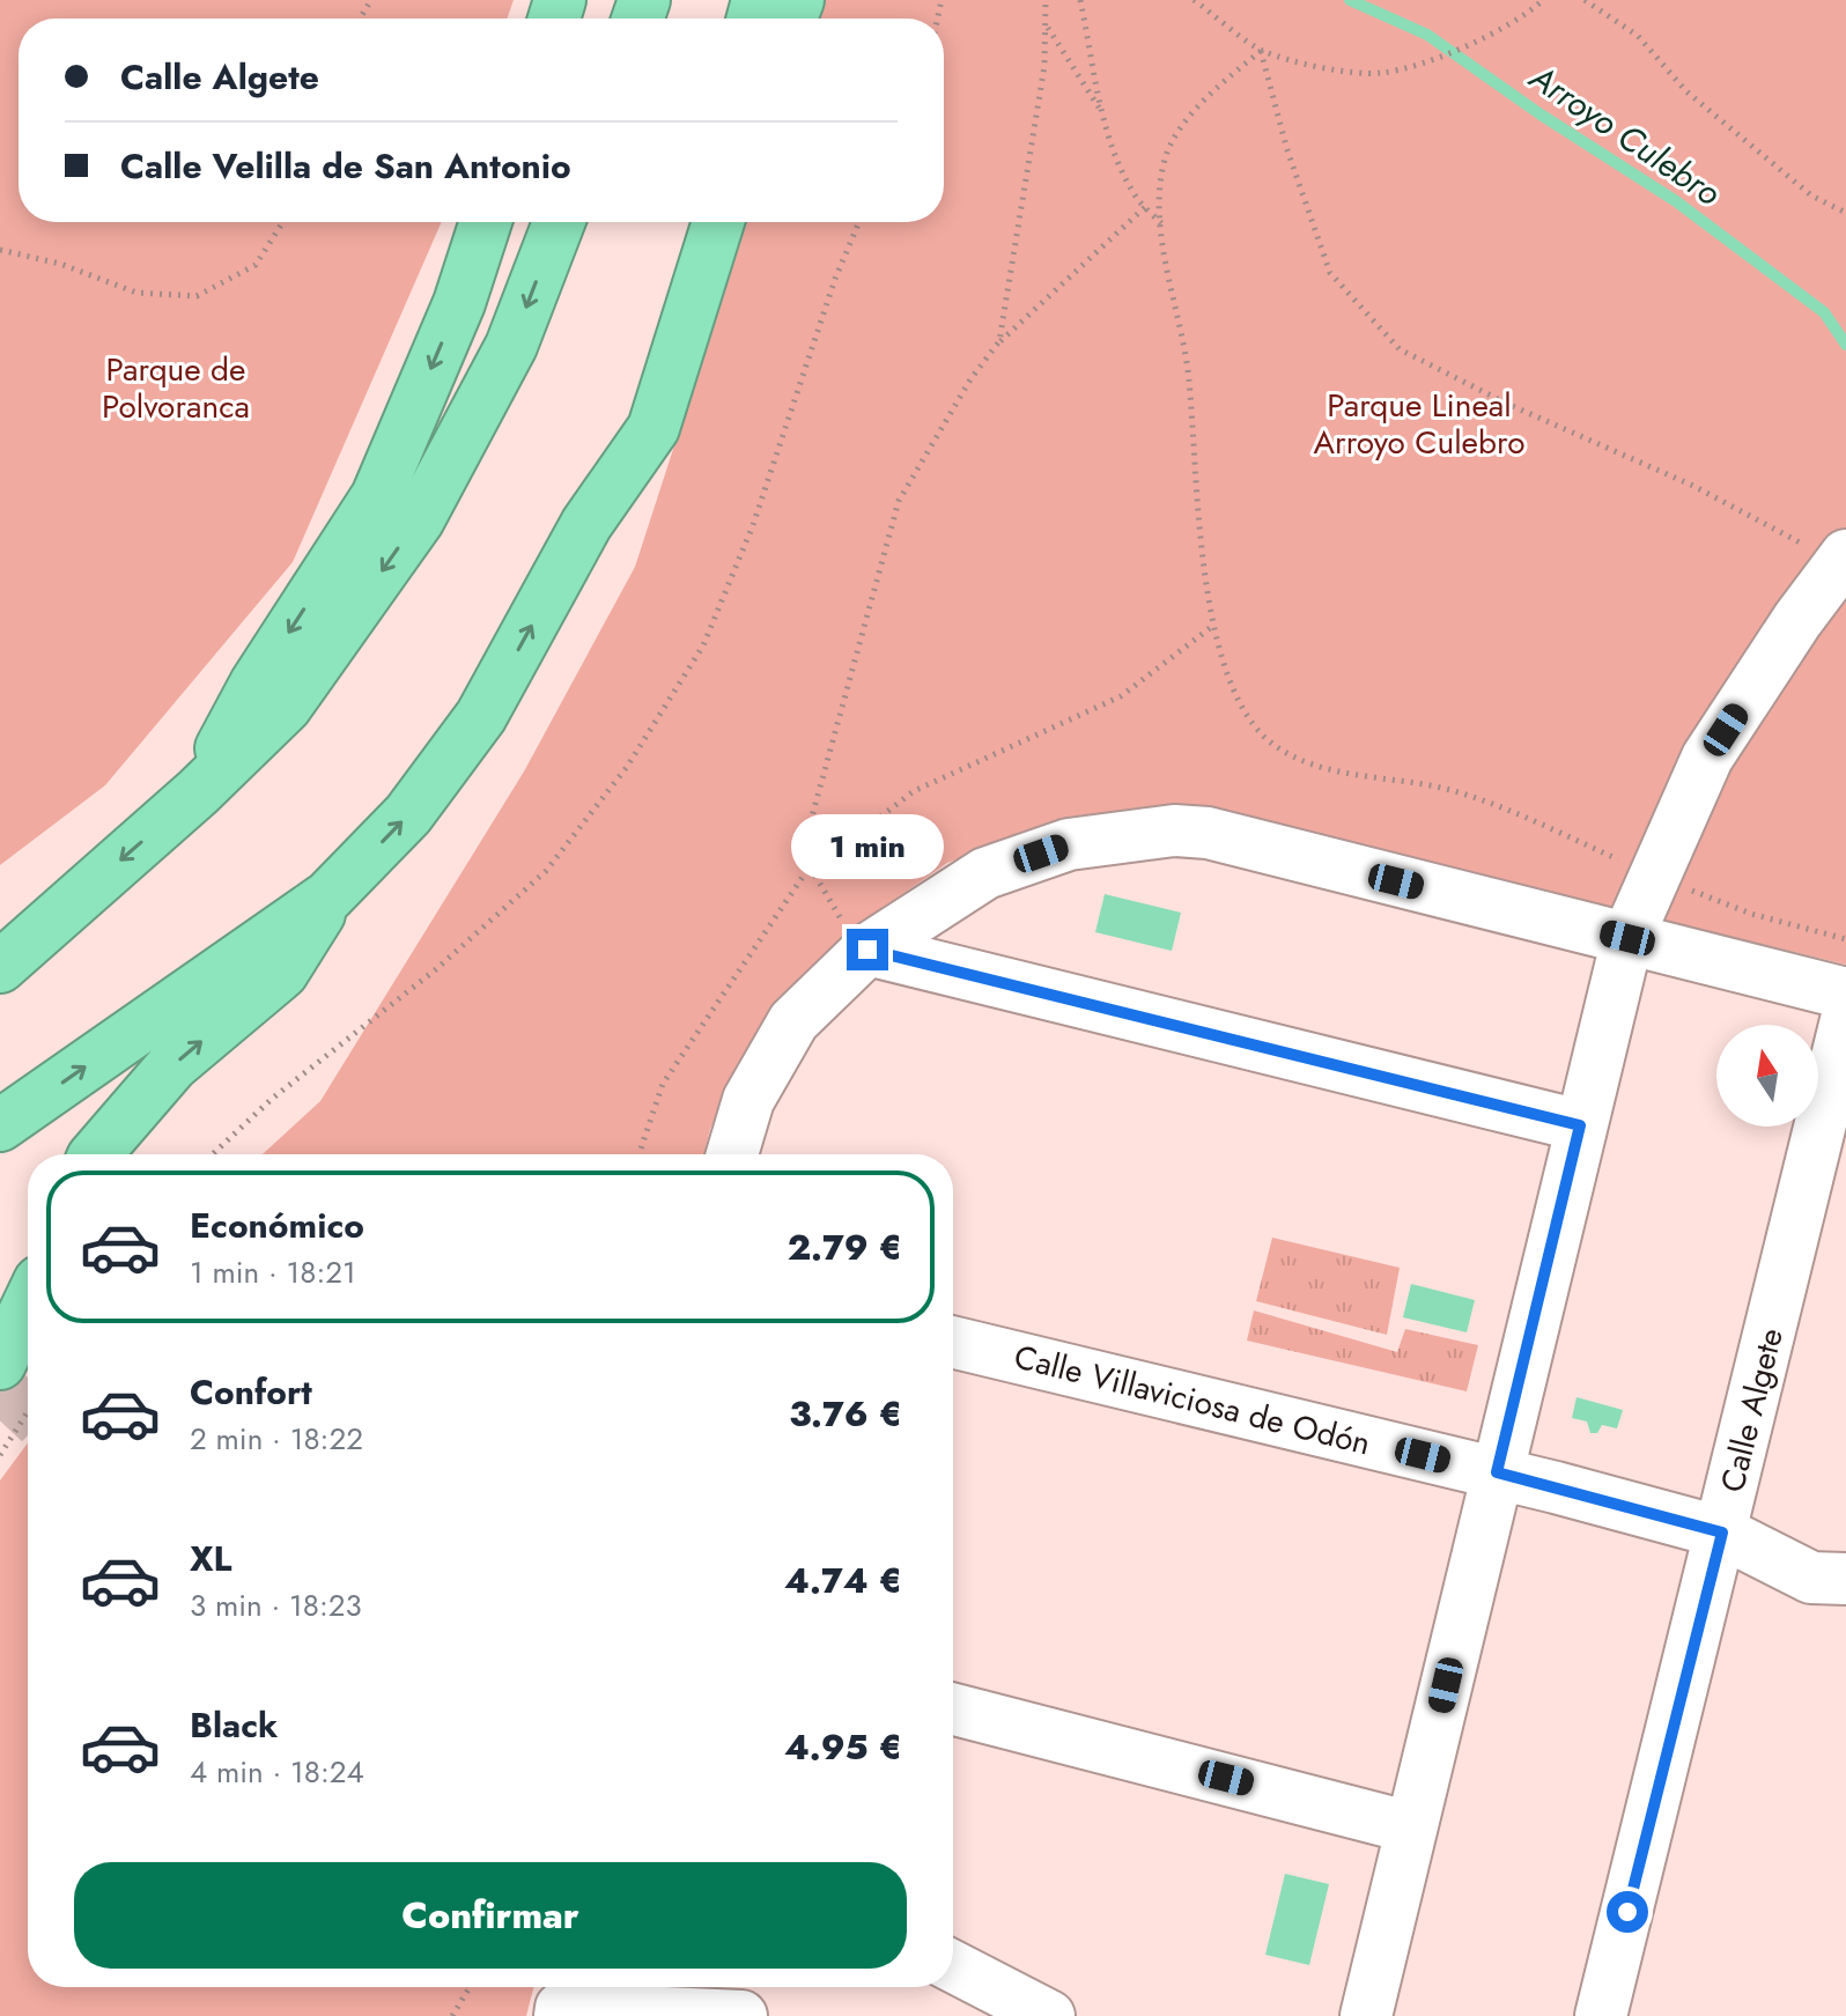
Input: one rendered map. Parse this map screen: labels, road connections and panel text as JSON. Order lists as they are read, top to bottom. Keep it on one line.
{"streets":{"street":["Calle Villaviciosa de Odón","Calle Algete"]},"crossings":[["Calle Villaviciosa de Odón","Calle Algete"]],"water":["Arroyo Culebro"],"parks":["Parque de Polvoranca","Parque Lineal Arroyo Culebro"],"north":"top","page":{"banner":["Calle Algete","Calle Velilla de San Antonio"],"bubble":"1 min","list":[{"name":"Económico","note":"1 min · 18:21","value":"2.79 €"},{"name":"Confort","note":"2 min · 18:22","value":"3.76 €"},{"name":"XL","note":"3 min · 18:23","value":"4.74 €"},{"name":"Black","note":"4 min · 18:24","value":"4.95 €"}],"buttons":"Confirmar"}}
